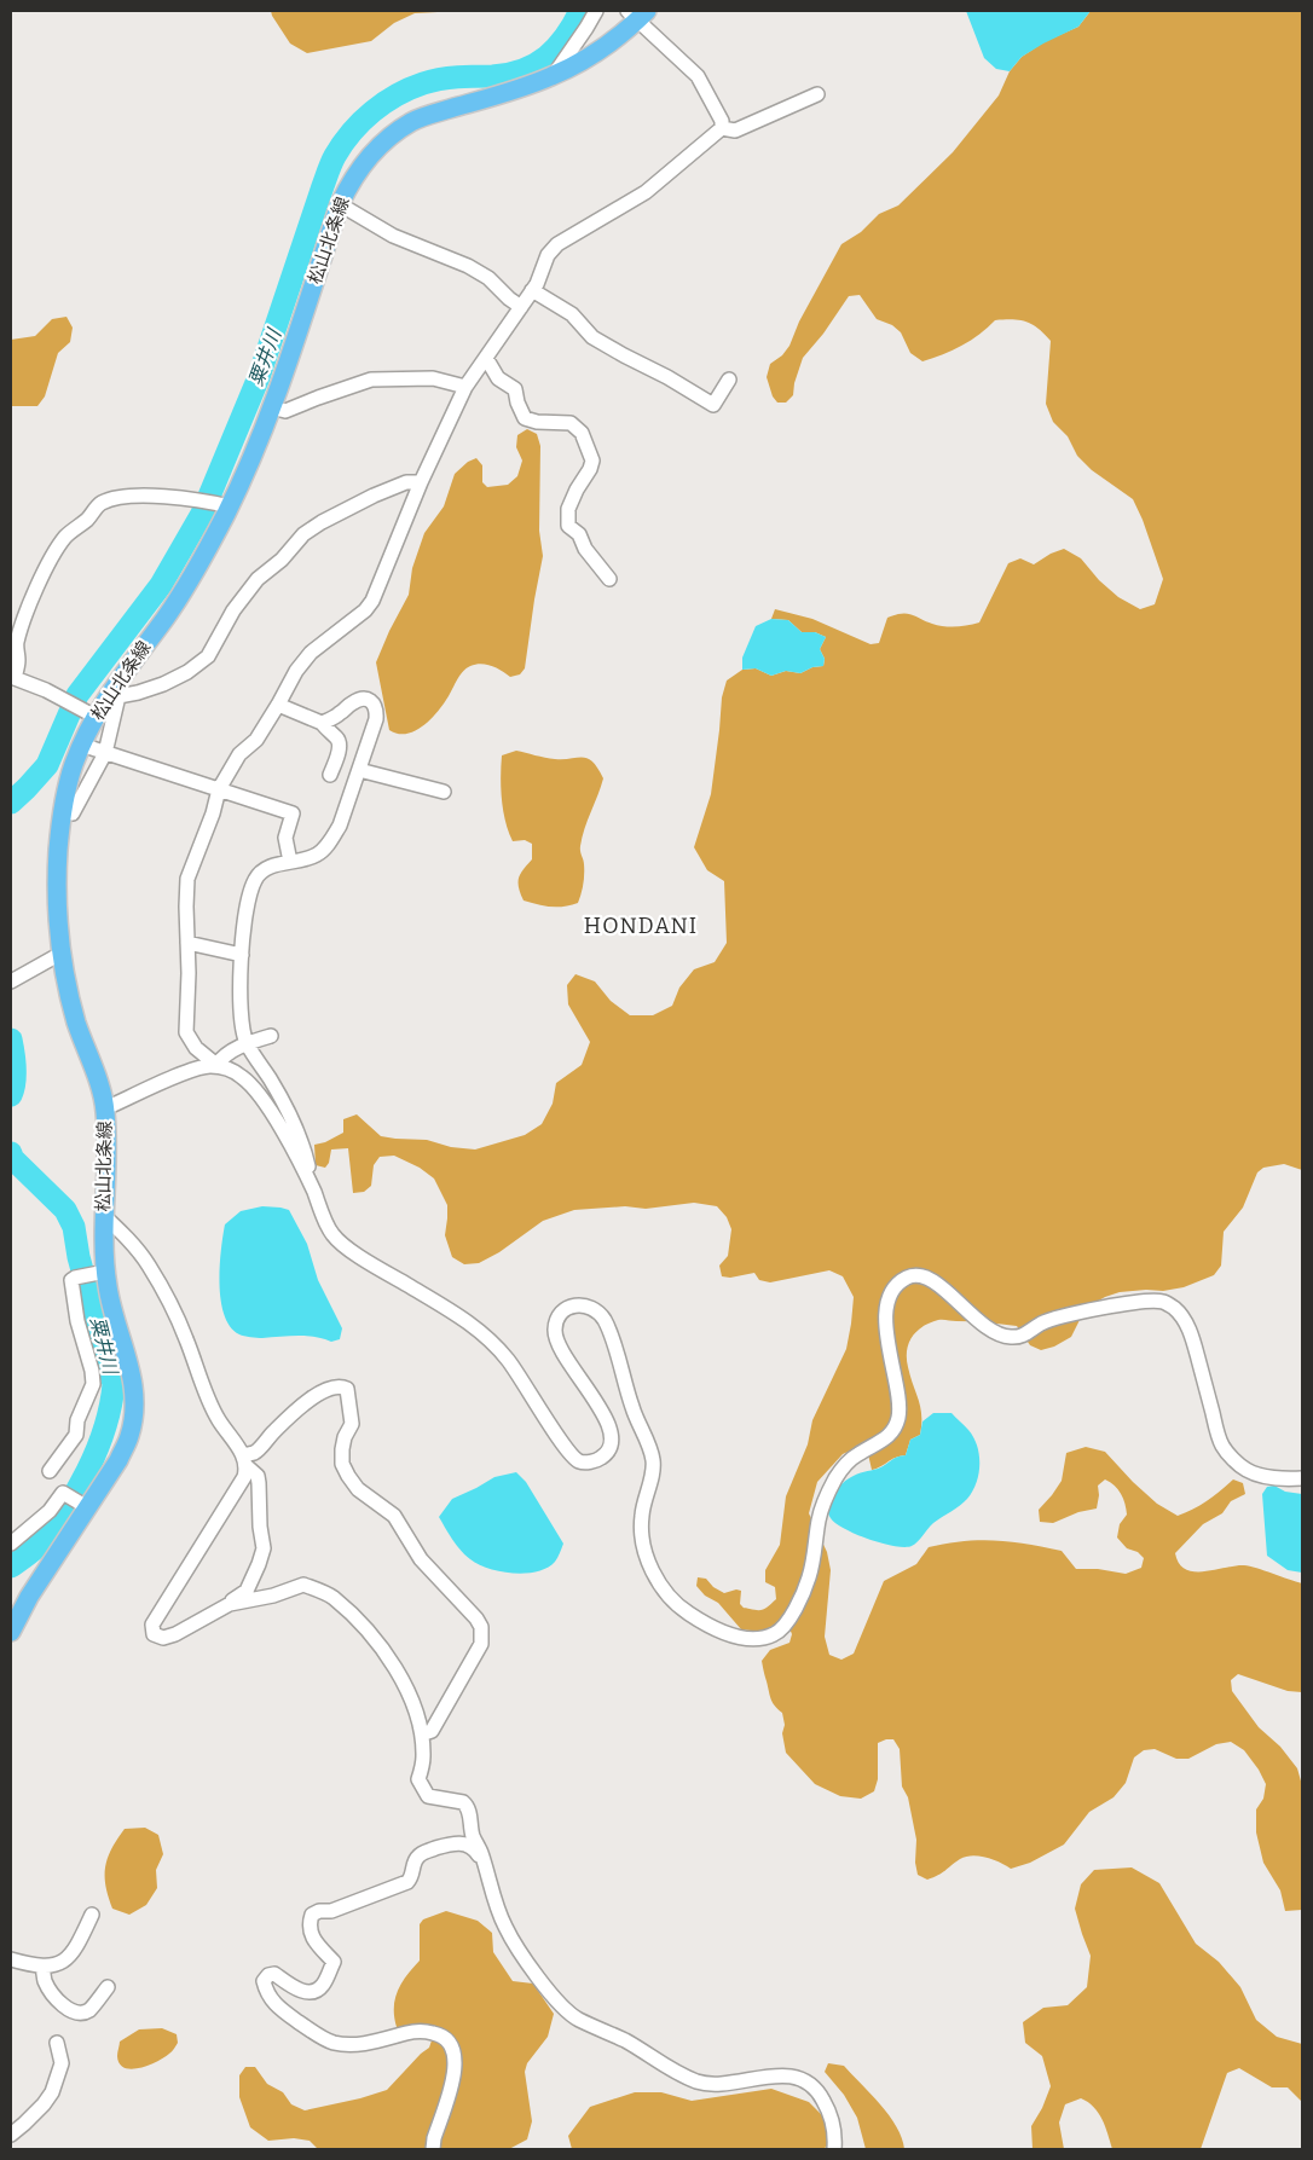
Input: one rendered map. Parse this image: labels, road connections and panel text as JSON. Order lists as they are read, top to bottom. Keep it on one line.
{"streets":{"main road":["松山北条線"]},"districts":["HONDANI"],"water":["粟井川"]}
